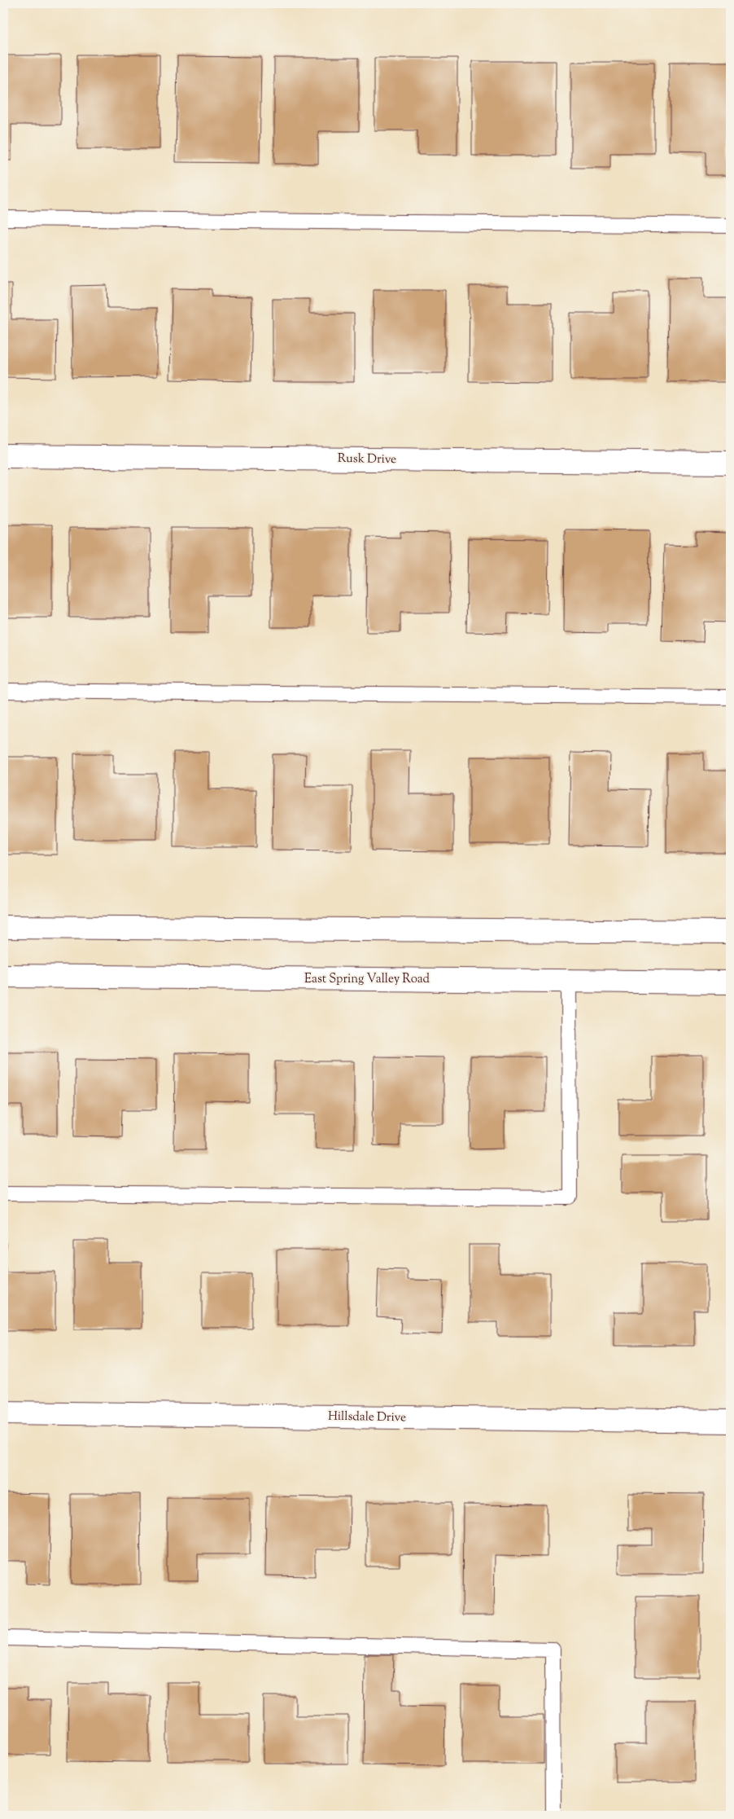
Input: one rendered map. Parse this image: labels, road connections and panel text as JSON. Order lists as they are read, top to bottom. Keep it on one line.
{"streets":{"street":["Rusk Drive","East Spring Valley Road","Hillsdale Drive"]}}
